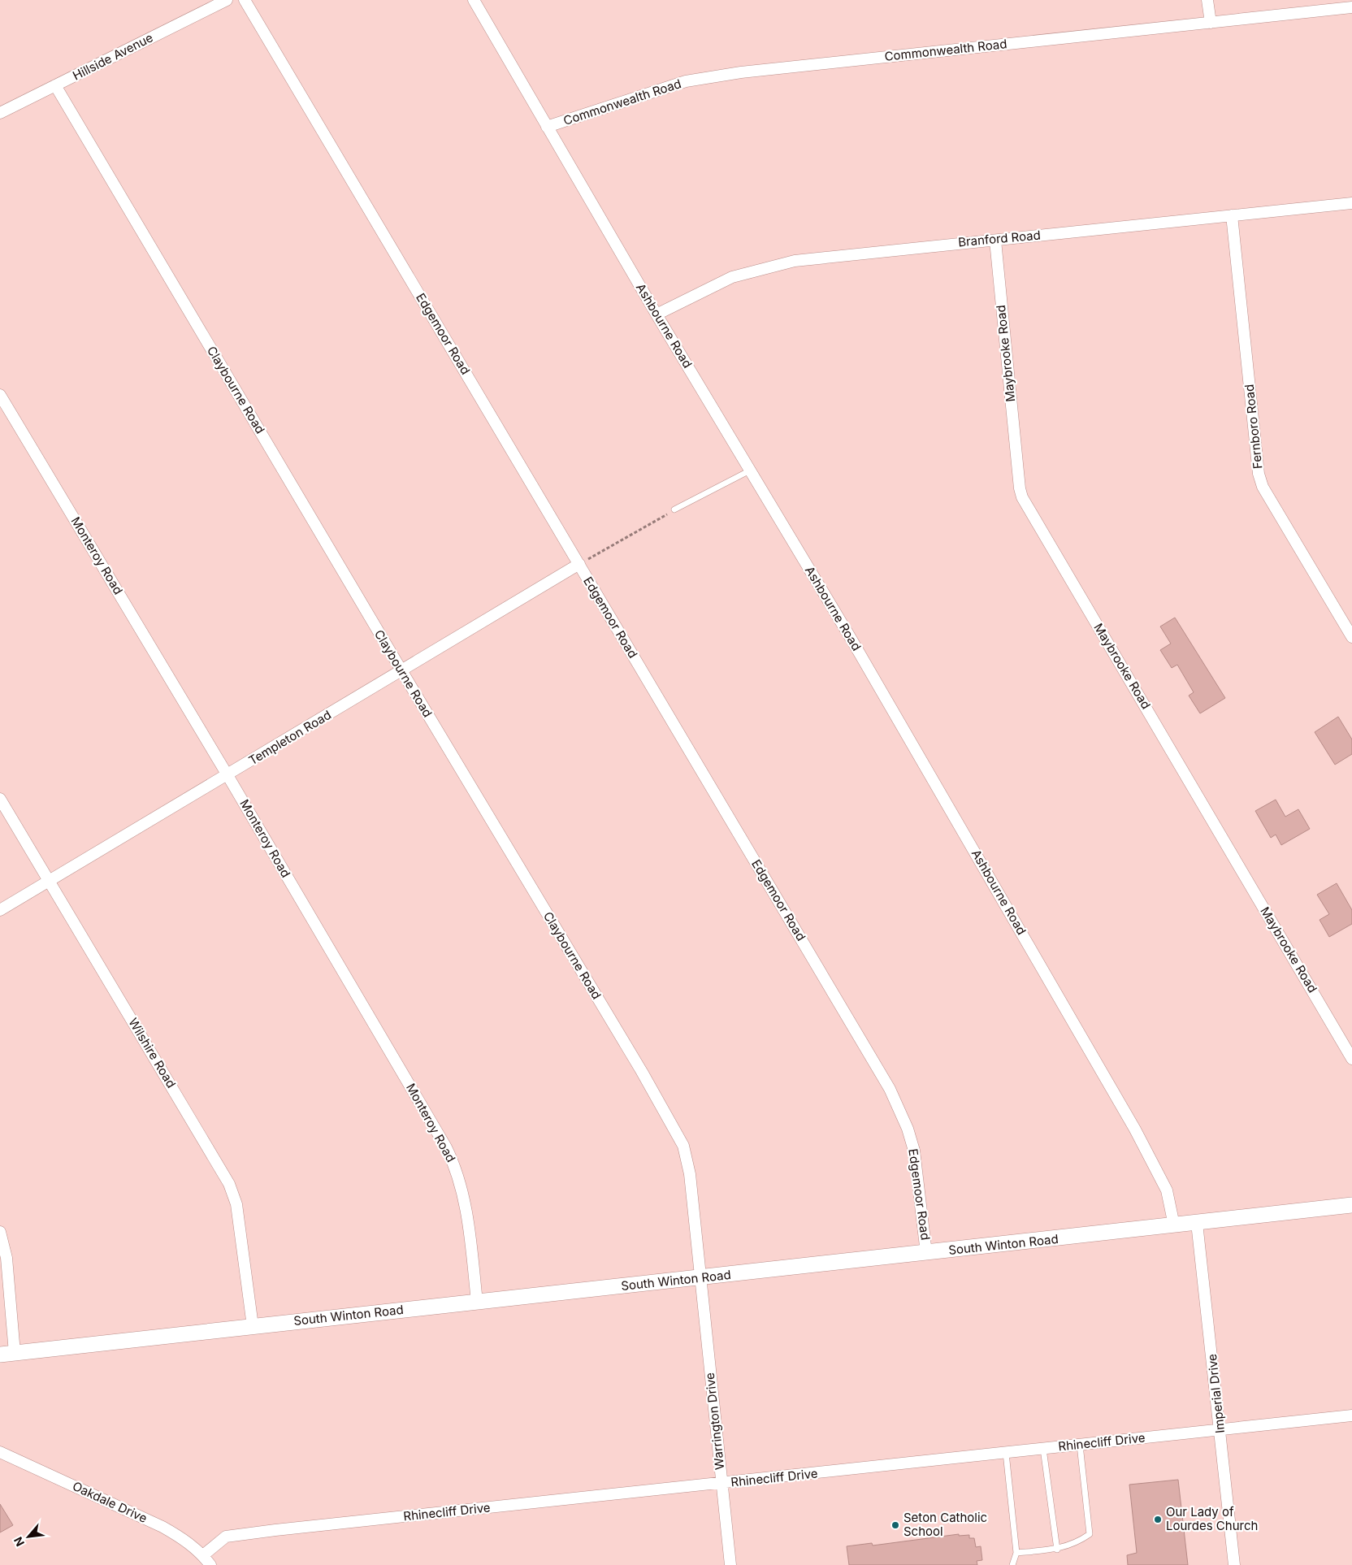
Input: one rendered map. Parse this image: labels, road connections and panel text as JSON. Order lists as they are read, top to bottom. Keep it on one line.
{"streets":{"main road":["South Winton Road"],"street":["Commonwealth Road","Hillside Avenue","Branford Road","Ashbourne Road","Edgemoor Road","Maybrooke Road","Claybourne Road","Fernboro Road","Monteroy Road","Templeton Road","Wilshire Road","Imperial Drive","Warrington Drive","Rhinecliff Drive","Oakdale Drive"]},"crossings":[["Commonwealth Road","Ashbourne Road"],["Hillside Avenue","Claybourne Road"],["Branford Road","Ashbourne Road"],["Branford Road","Maybrooke Road"],["Branford Road","Fernboro Road"],["Ashbourne Road","South Winton Road"],["Edgemoor Road","Templeton Road"],["Edgemoor Road","South Winton Road"],["Claybourne Road","Templeton Road"],["Claybourne Road","South Winton Road"],["Claybourne Road","Warrington Drive"],["Monteroy Road","Templeton Road"],["Monteroy Road","South Winton Road"],["Templeton Road","Wilshire Road"],["Wilshire Road","South Winton Road"],["South Winton Road","Imperial Drive"],["South Winton Road","Warrington Drive"],["Imperial Drive","Rhinecliff Drive"],["Warrington Drive","Rhinecliff Drive"],["Rhinecliff Drive","Oakdale Drive"]],"places":["Our Lady of Lourdes Church","Seton Catholic School"],"north":"bottom left"}
